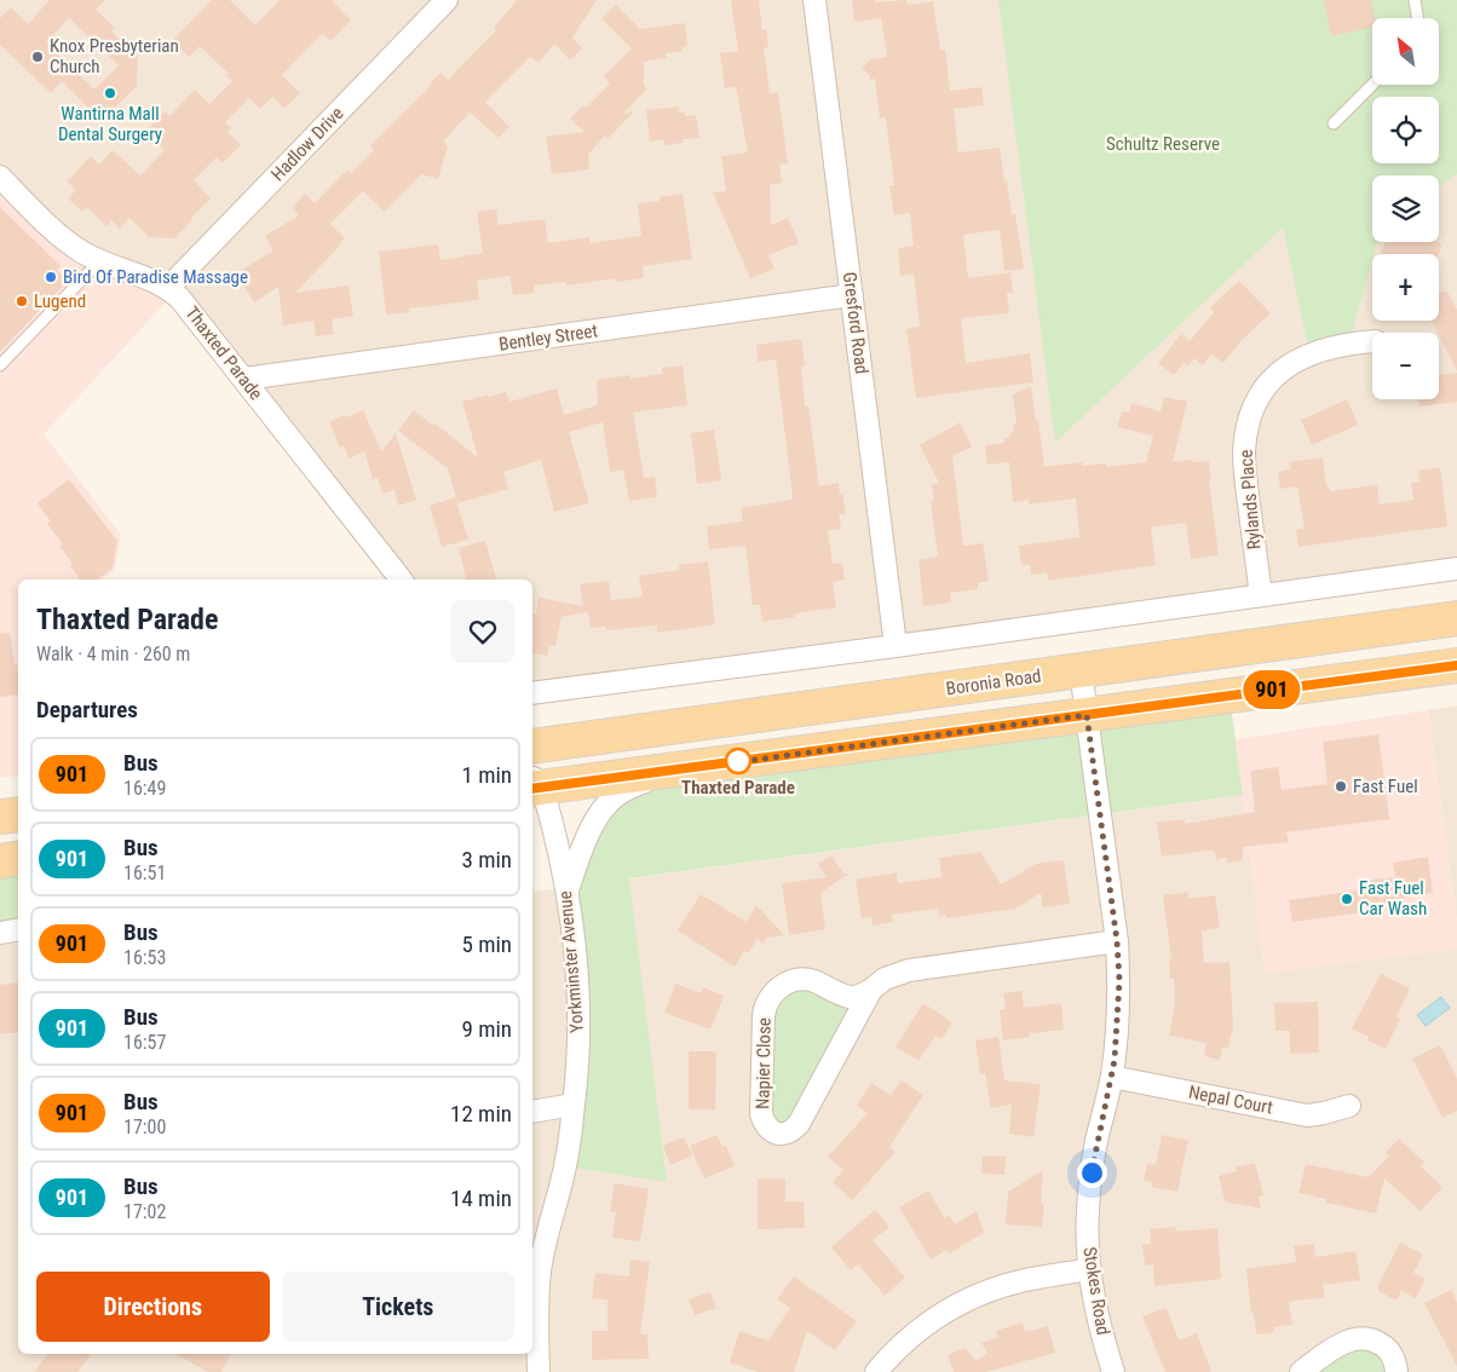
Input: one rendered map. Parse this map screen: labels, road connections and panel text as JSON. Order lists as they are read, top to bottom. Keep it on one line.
{"streets":{"main road":["Boronia Road"],"street":["Hadlow Drive","Gresford Road","Bentley Street","Thaxted Parade","Rylands Place","Yorkminster Avenue","Napier Close","Nepal Court","Stokes Road"]},"crossings":[["Hadlow Drive","Thaxted Parade"],["Gresford Road","Bentley Street"],["Bentley Street","Thaxted Parade"],["Boronia Road","Stokes Road"],["Napier Close","Stokes Road"],["Nepal Court","Stokes Road"]],"parks":["Schultz Reserve"],"places":["Knox Presbyterian Church","Wantirna Mall Dental Surgery","Bird Of Paradise Massage","Lugend","Thaxted Parade","Fast Fuel","Fast Fuel Car Wash"],"lines":["bus line 901"],"north":"top left","page":{"on_map":"901","map_buttons":["+","−"],"heading":[["Thaxted Parade","Walk · 4 min · 260 m"],"Departures"],"list":[{"mark":"901","name":"Bus","note":"16:49","value":"1 min"},{"mark":"901","name":"Bus","note":"16:51","value":"3 min"},{"mark":"901","name":"Bus","note":"16:53","value":"5 min"},{"mark":"901","name":"Bus","note":"16:57","value":"9 min"},{"mark":"901","name":"Bus","note":"17:00","value":"12 min"},{"mark":"901","name":"Bus","note":"17:02","value":"14 min"}],"buttons":["Directions","Tickets"]}}
